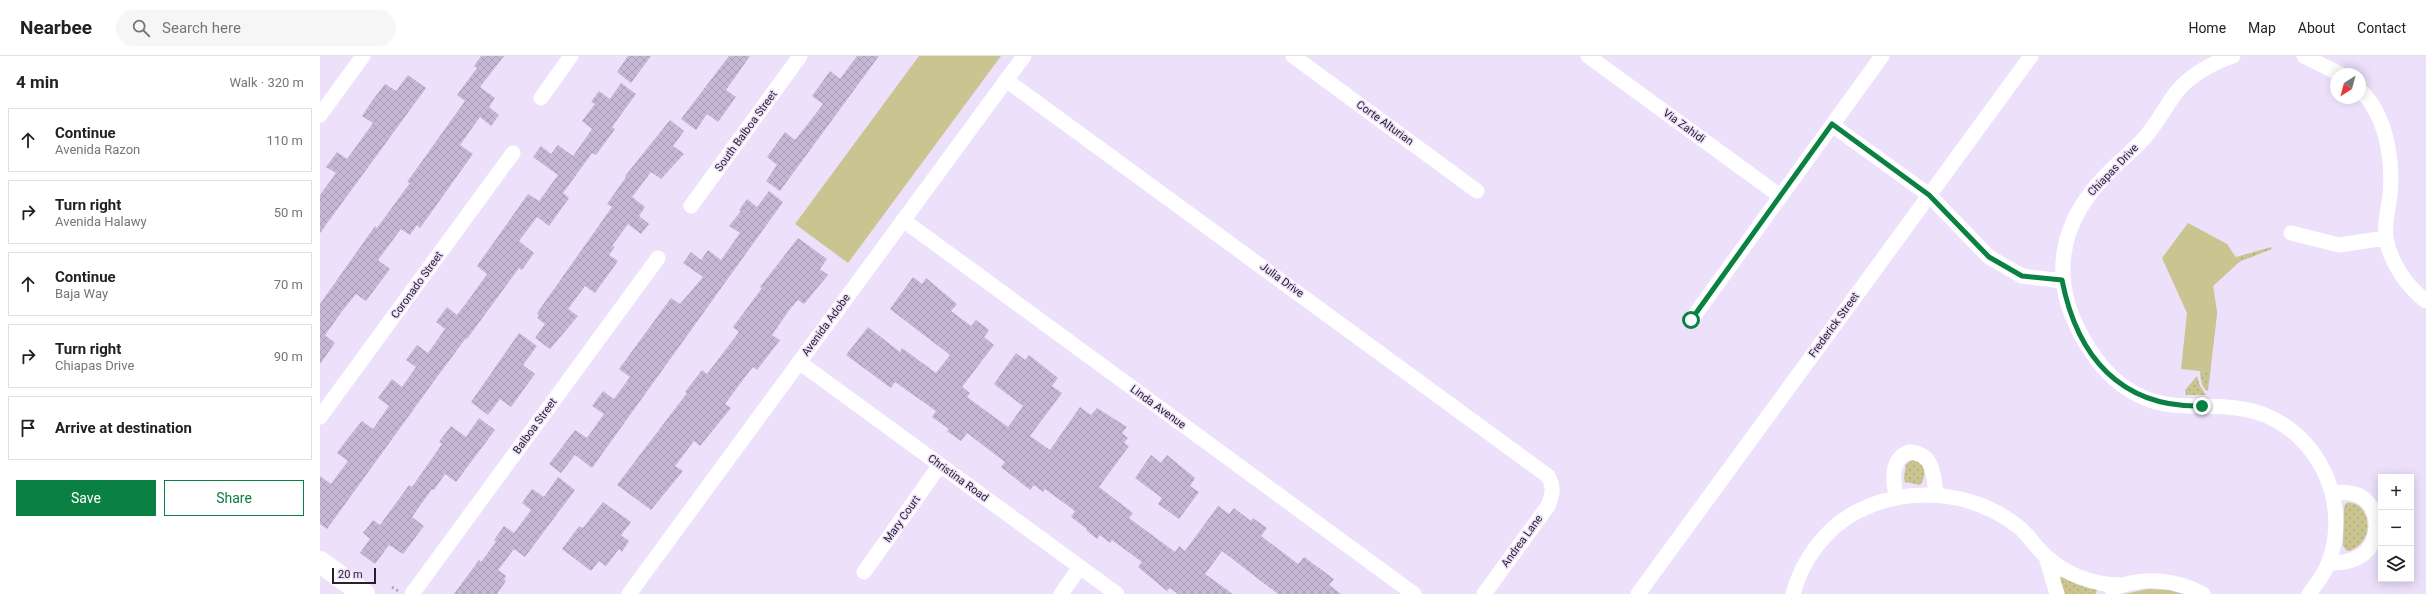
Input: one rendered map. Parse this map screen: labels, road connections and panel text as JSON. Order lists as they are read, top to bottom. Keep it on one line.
{"streets":{"street":["Corte Alturian","Via Zahidi","South Balboa Street","Chiapas Drive","Julia Drive","Coronado Street","Avenida Adobe","Frederick Street","Linda Avenue","Balboa Street","Christina Road","Mary Court","Andrea Lane"]},"crossings":[["Julia Drive","Avenida Adobe"],["Julia Drive","Andrea Lane"],["Avenida Adobe","Linda Avenue"],["Avenida Adobe","Christina Road"],["Christina Road","Mary Court"]],"scale_bar":"20 m","north":"bottom left","page":{"header":"Nearbee","search":"Search here","nav":["Home","Map","About","Contact"],"heading":["4 min","Walk · 320 m"],"list":[["Continue","Avenida Razon","110 m"],["Turn right","Avenida Halawy","50 m"],["Continue","Baja Way","70 m"],["Turn right","Chiapas Drive","90 m"],"Arrive at destination"],"buttons":["Save","Share"],"map_buttons":["+","−"],"scale":"20 m"}}
